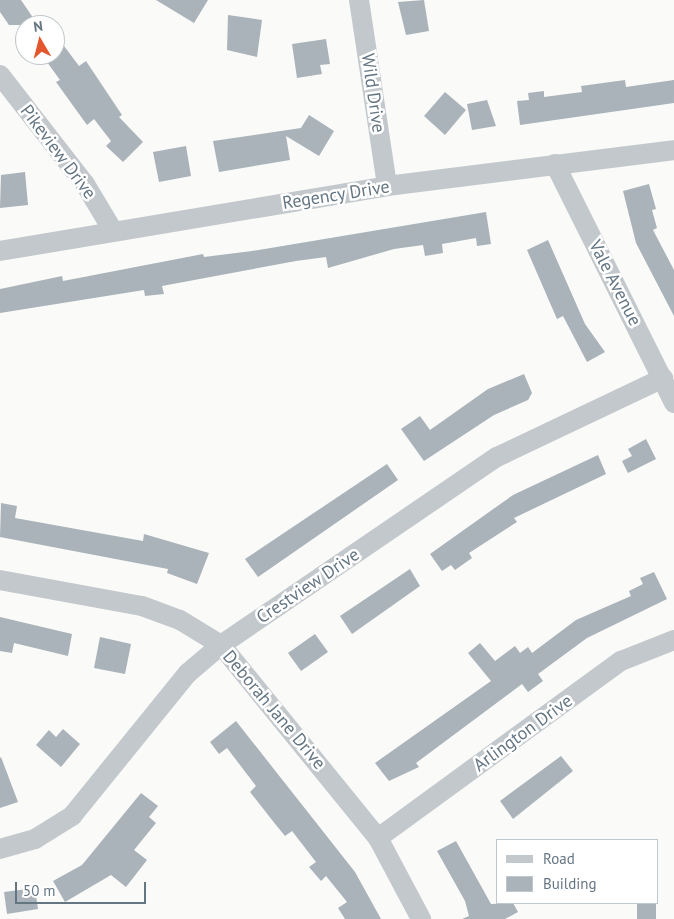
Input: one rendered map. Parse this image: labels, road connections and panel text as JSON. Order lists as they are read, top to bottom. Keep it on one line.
{"streets":{"street":["Wild Drive","Pikeview Drive","Regency Drive","Vale Avenue","Crestview Drive","Deborah Jane Drive","Arlington Drive"]},"crossings":[["Wild Drive","Regency Drive"],["Pikeview Drive","Regency Drive"],["Regency Drive","Vale Avenue"],["Vale Avenue","Crestview Drive"],["Crestview Drive","Deborah Jane Drive"],["Deborah Jane Drive","Arlington Drive"]],"legend":["Road","Building"],"scale_bar":"50 m","north":"top"}
